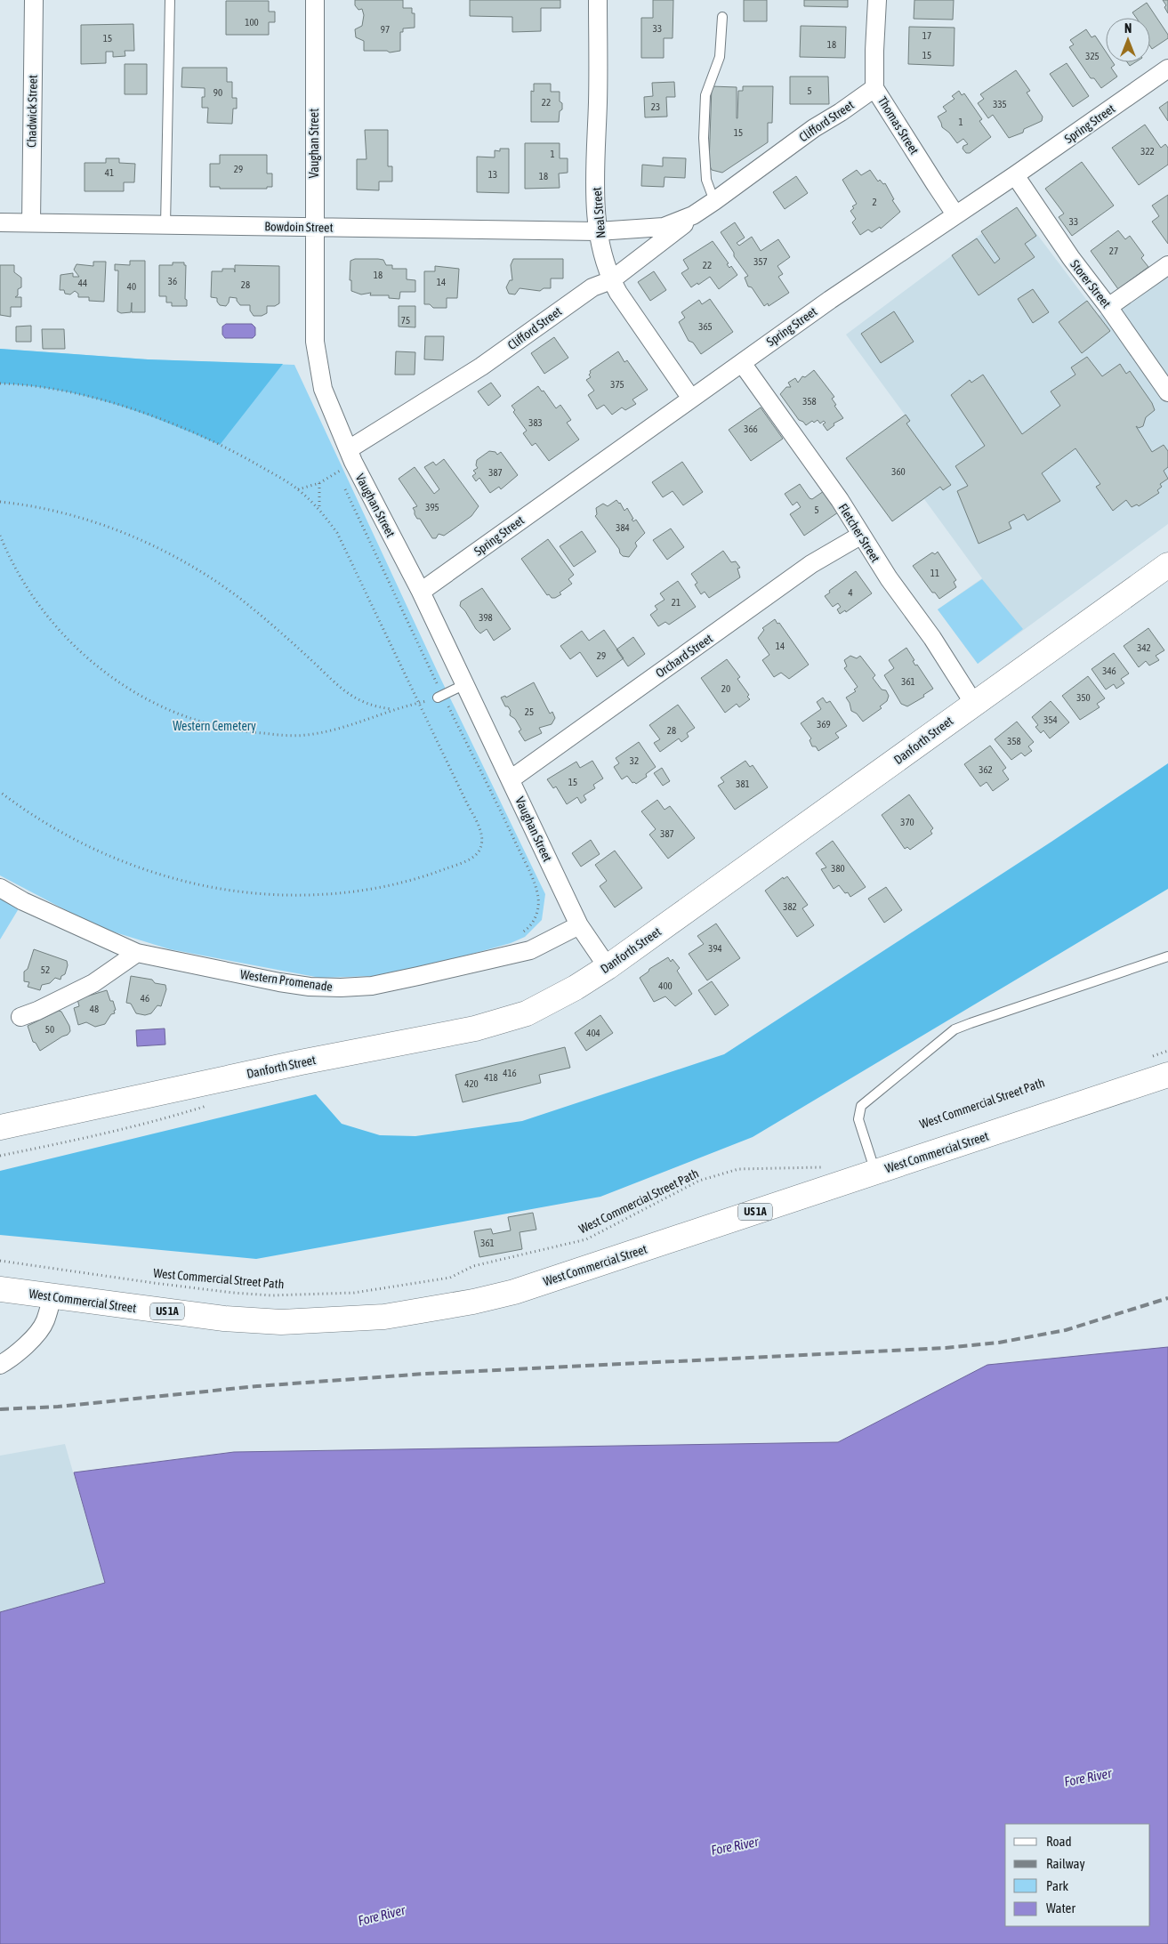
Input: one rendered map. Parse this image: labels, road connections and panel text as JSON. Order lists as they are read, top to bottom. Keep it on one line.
{"streets":{"street":["Chadwick Street","Clifford Street","Spring Street","Thomas Street","Vaughan Street","Neal Street","Bowdoin Street","Storer Street","Fletcher Street","Orchard Street","Danforth Street","Western Promenade","West Commercial Street","US 1A"],"path":["West Commercial Street Path"]},"crossings":[["Chadwick Street","Bowdoin Street"],["Clifford Street","Thomas Street"],["Clifford Street","Vaughan Street"],["Clifford Street","Neal Street"],["Clifford Street","Bowdoin Street"],["Spring Street","Thomas Street"],["Spring Street","Vaughan Street"],["Spring Street","Neal Street"],["Spring Street","Storer Street"],["Spring Street","Fletcher Street"],["Vaughan Street","Bowdoin Street"],["Vaughan Street","Orchard Street"],["Vaughan Street","Danforth Street"],["Vaughan Street","Western Promenade"],["Neal Street","Bowdoin Street"],["Fletcher Street","Orchard Street"],["Fletcher Street","Danforth Street"]],"water":["Fore River"],"parks":["Western Cemetery"],"house_numbers":["100","33","97","17","15","18","15","325","5","90","22","335","23","1","15","322","1","29","41","13","18","2","33","27","357","22","18","36","14","44","28","40","75","365","375","358","383","366","360","387","395","5","384","11","4","21","398","14","342","29","346","361","20","350","25","354","369","28","358","32","362","15","381","370","387","380","382","394","52","400","46","48","50","404","416","418","420","361"],"legend":["Road","Railway","Park","Water"],"north":"top"}
